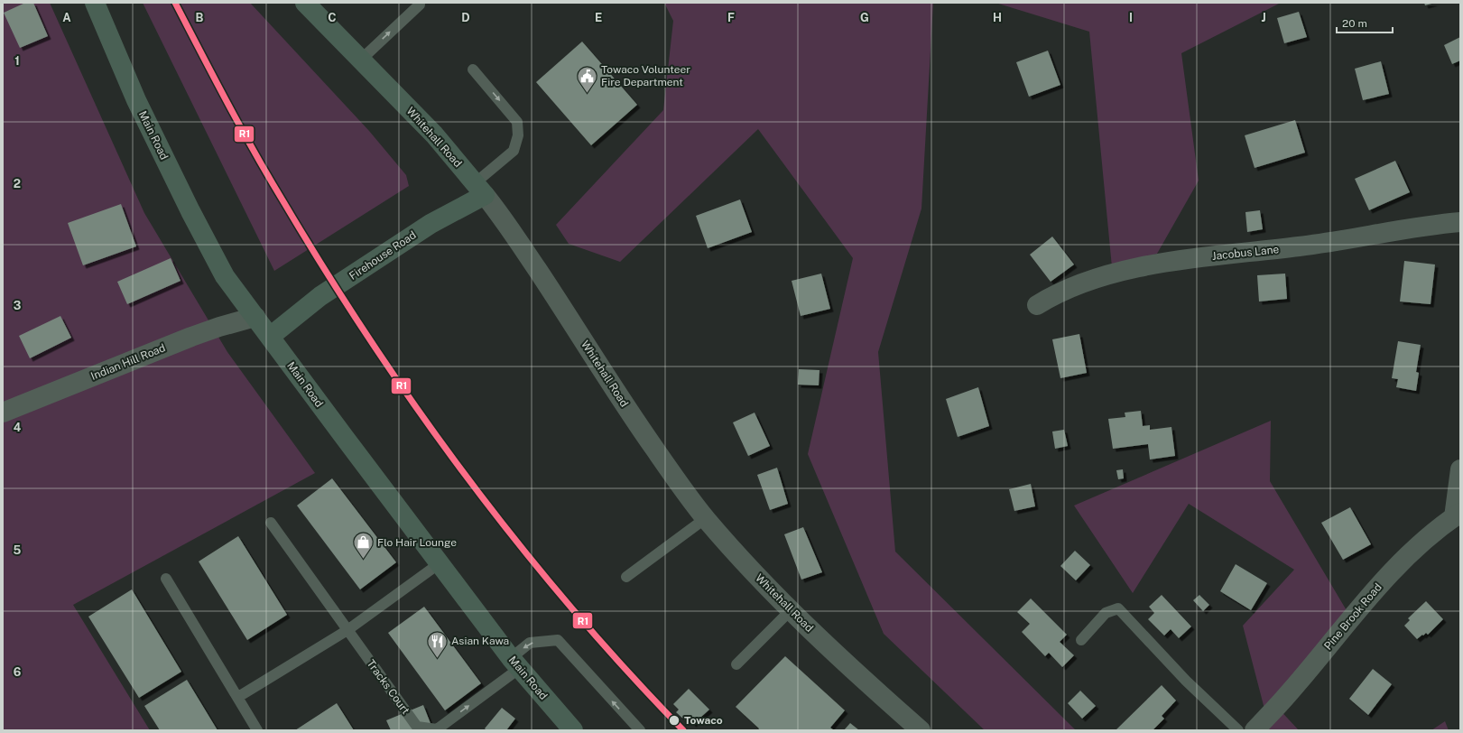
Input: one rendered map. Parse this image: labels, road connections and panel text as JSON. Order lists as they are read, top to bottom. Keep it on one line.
{"streets":{"main road":["Main Road","Whitehall Road","Firehouse Road"],"street":["Jacobus Lane","Indian Hill Road","Pine Brook Road"],"lane":["Tracks Court"]},"crossings":[["Main Road","Firehouse Road"],["Main Road","Indian Hill Road"],["Main Road","Tracks Court"],["Whitehall Road","Firehouse Road"]],"places":{"public building":["Towaco Volunteer Fire Department"],"shop":["Flo Hair Lounge"],"restaurant":["Asian Kawa"],"other":["Towaco"]},"lines":["transit line R1"],"scale_bar":"20 m","grid":{"columns":["A","B","C","D","E","F","G","H","I","J"],"rows":["1","2","3","4","5","6"]}}
